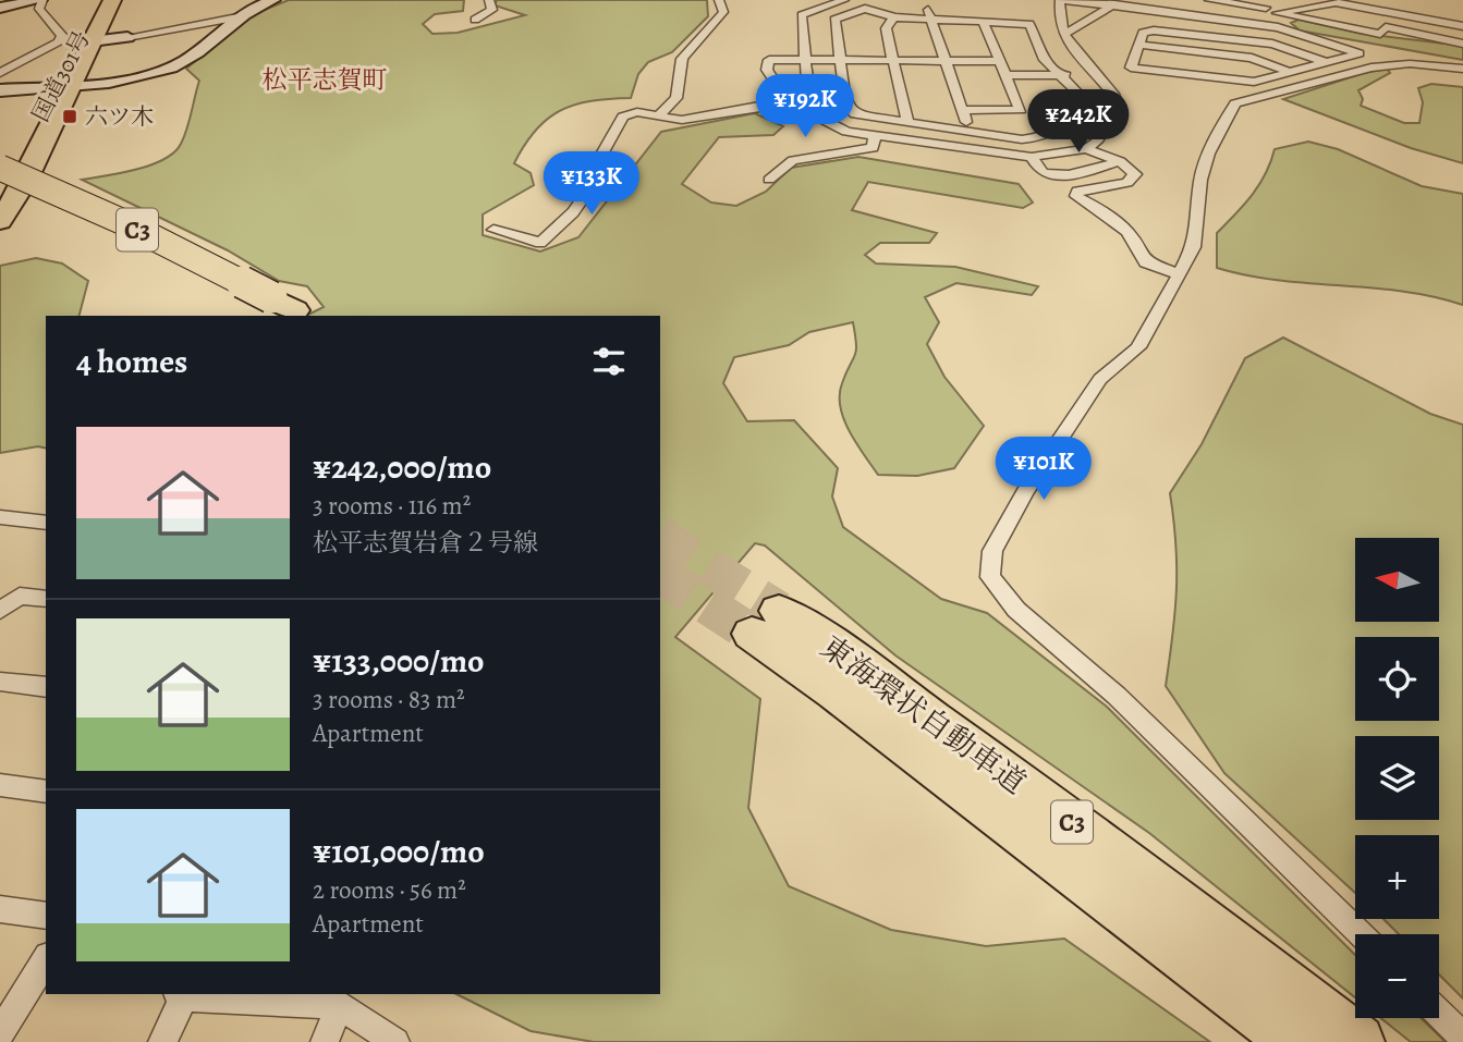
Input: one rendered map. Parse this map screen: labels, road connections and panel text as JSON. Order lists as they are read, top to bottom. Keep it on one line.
{"streets":{"highway":["国道301号","C3","東海環状自動車道"]},"crossings":[["国道301号","C3"]],"districts":["松平志賀町"],"places":{"transit":["六ツ木"]},"north":"left","page":{"price":["¥192K","¥242K","¥133K","¥101K"],"heading":"4 homes","list":[{"name":"¥242,000/mo","note":"3 rooms · 116 m² · 松平志賀岩倉２号線"},{"name":"¥133,000/mo","note":"3 rooms · 83 m² · Apartment"},{"name":"¥101,000/mo","note":"2 rooms · 56 m² · Apartment"}],"map_buttons":["+","−"]}}
